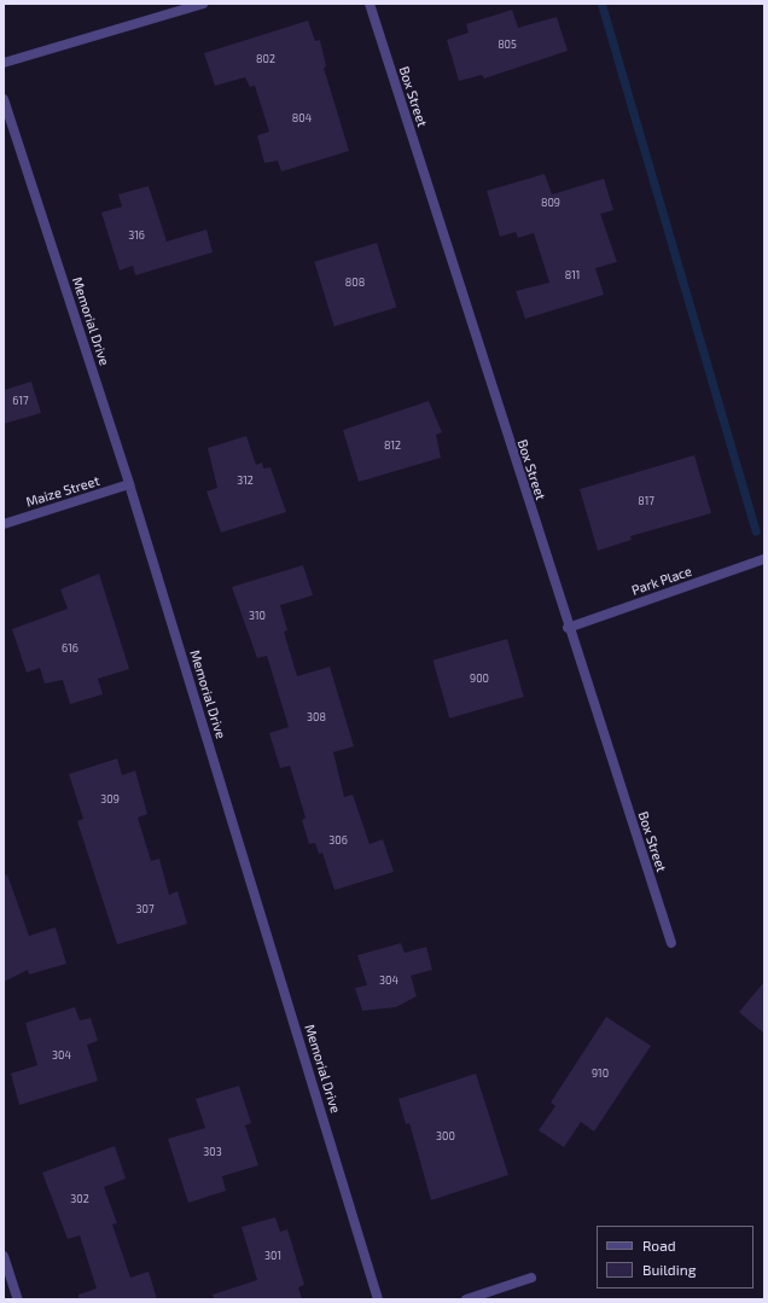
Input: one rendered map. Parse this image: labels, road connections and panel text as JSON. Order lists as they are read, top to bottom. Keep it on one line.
{"streets":{"street":["Box Street","Memorial Drive","Maize Street","Park Place"]},"crossings":[["Box Street","Park Place"],["Memorial Drive","Maize Street"]],"house_numbers":["805","802","804","809","316","811","808","617","812","312","817","310","616","900","308","309","306","307","304","304","910","300","303","302","301"],"legend":["Road","Building"]}
